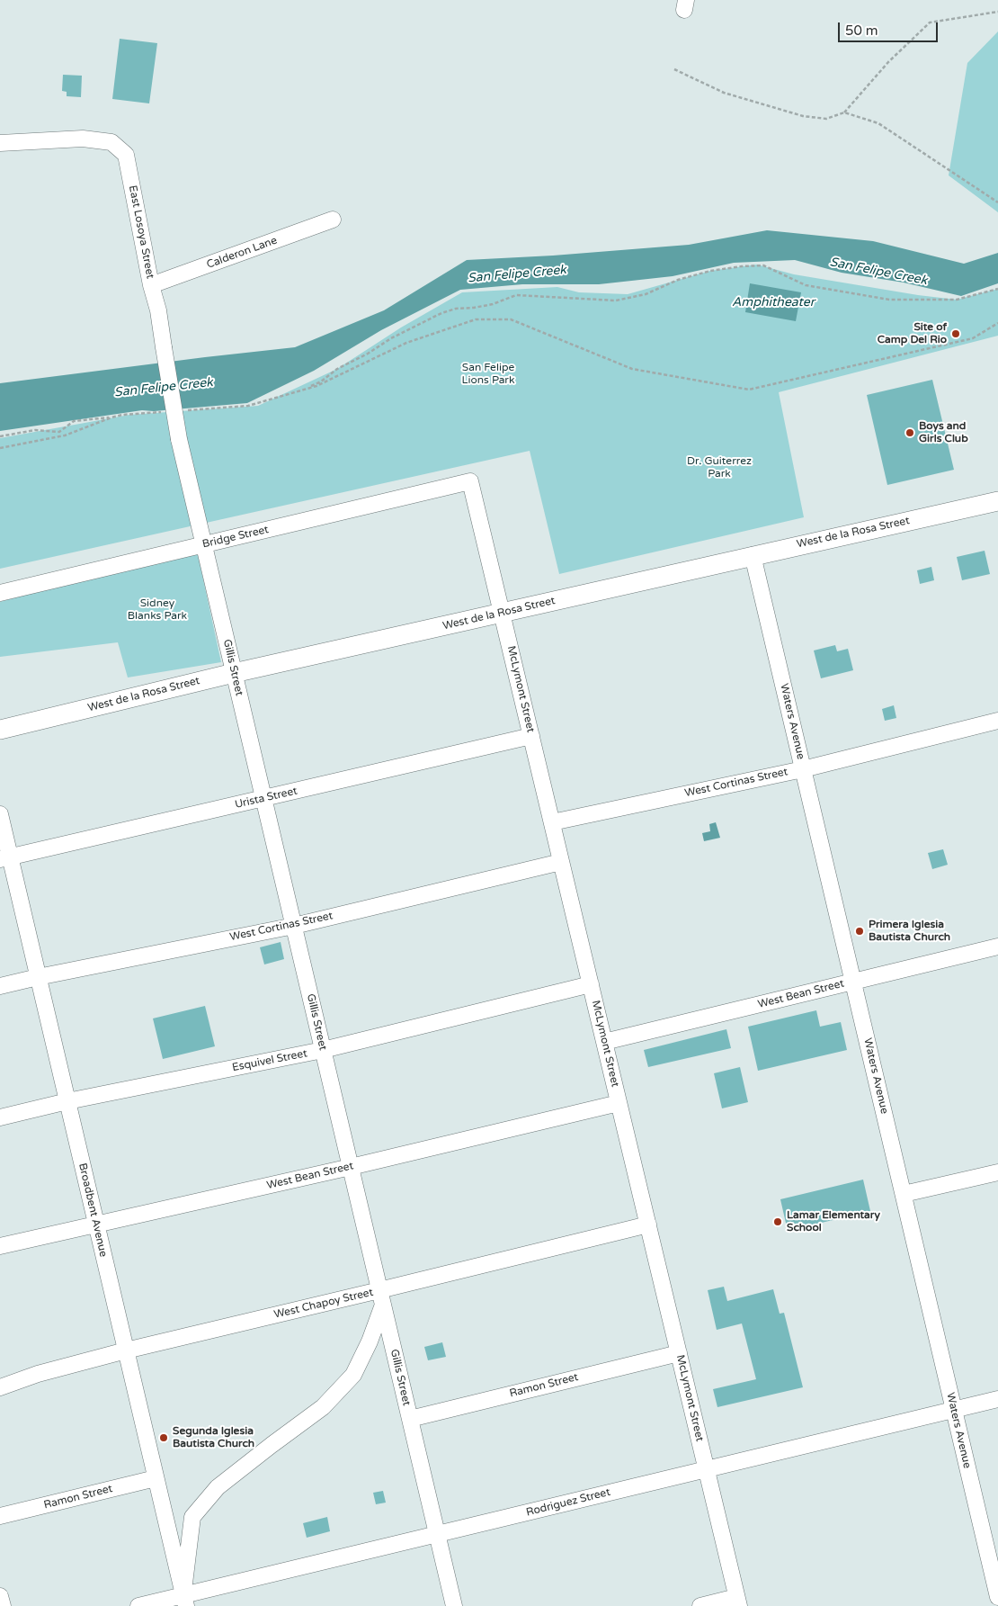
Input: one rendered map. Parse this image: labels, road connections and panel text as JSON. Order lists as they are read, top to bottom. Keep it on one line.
{"streets":{"street":["East Losoya Street","Calderon Lane","West de la Rosa Street","Bridge Street","Gillis Street","McLymont Street","Waters Avenue","West Cortinas Street","Urista Street","West Bean Street","Esquivel Street","Broadbent Avenue","West Chapoy Street","Ramon Street","Rodriguez Street"]},"crossings":[["East Losoya Street","Calderon Lane"],["East Losoya Street","Gillis Street"],["West de la Rosa Street","Gillis Street"],["West de la Rosa Street","McLymont Street"],["West de la Rosa Street","Waters Avenue"],["Bridge Street","Gillis Street"],["Bridge Street","McLymont Street"],["Gillis Street","West Cortinas Street"],["Gillis Street","Urista Street"],["Gillis Street","West Bean Street"],["Gillis Street","Esquivel Street"],["Gillis Street","West Chapoy Street"],["Gillis Street","Ramon Street"],["Gillis Street","Rodriguez Street"],["McLymont Street","West Cortinas Street"],["McLymont Street","Urista Street"],["McLymont Street","West Bean Street"],["McLymont Street","Esquivel Street"],["McLymont Street","West Chapoy Street"],["McLymont Street","Ramon Street"],["McLymont Street","Rodriguez Street"],["Waters Avenue","West Cortinas Street"],["Waters Avenue","West Bean Street"],["Waters Avenue","Rodriguez Street"],["West Cortinas Street","Broadbent Avenue"],["Urista Street","Broadbent Avenue"],["West Bean Street","Broadbent Avenue"],["Esquivel Street","Broadbent Avenue"],["Broadbent Avenue","West Chapoy Street"],["Broadbent Avenue","Ramon Street"],["Broadbent Avenue","Rodriguez Street"]],"water":["San Felipe Creek","Amphitheater"],"parks":["San Felipe Lions Park","Dr. Guiterrez Park","Sidney Blanks Park"],"places":["Site of Camp Del Rio","Boys and Girls Club","Primera Iglesia Bautista Church","Lamar Elementary School","Segunda Iglesia Bautista Church"],"scale_bar":"50 m"}
